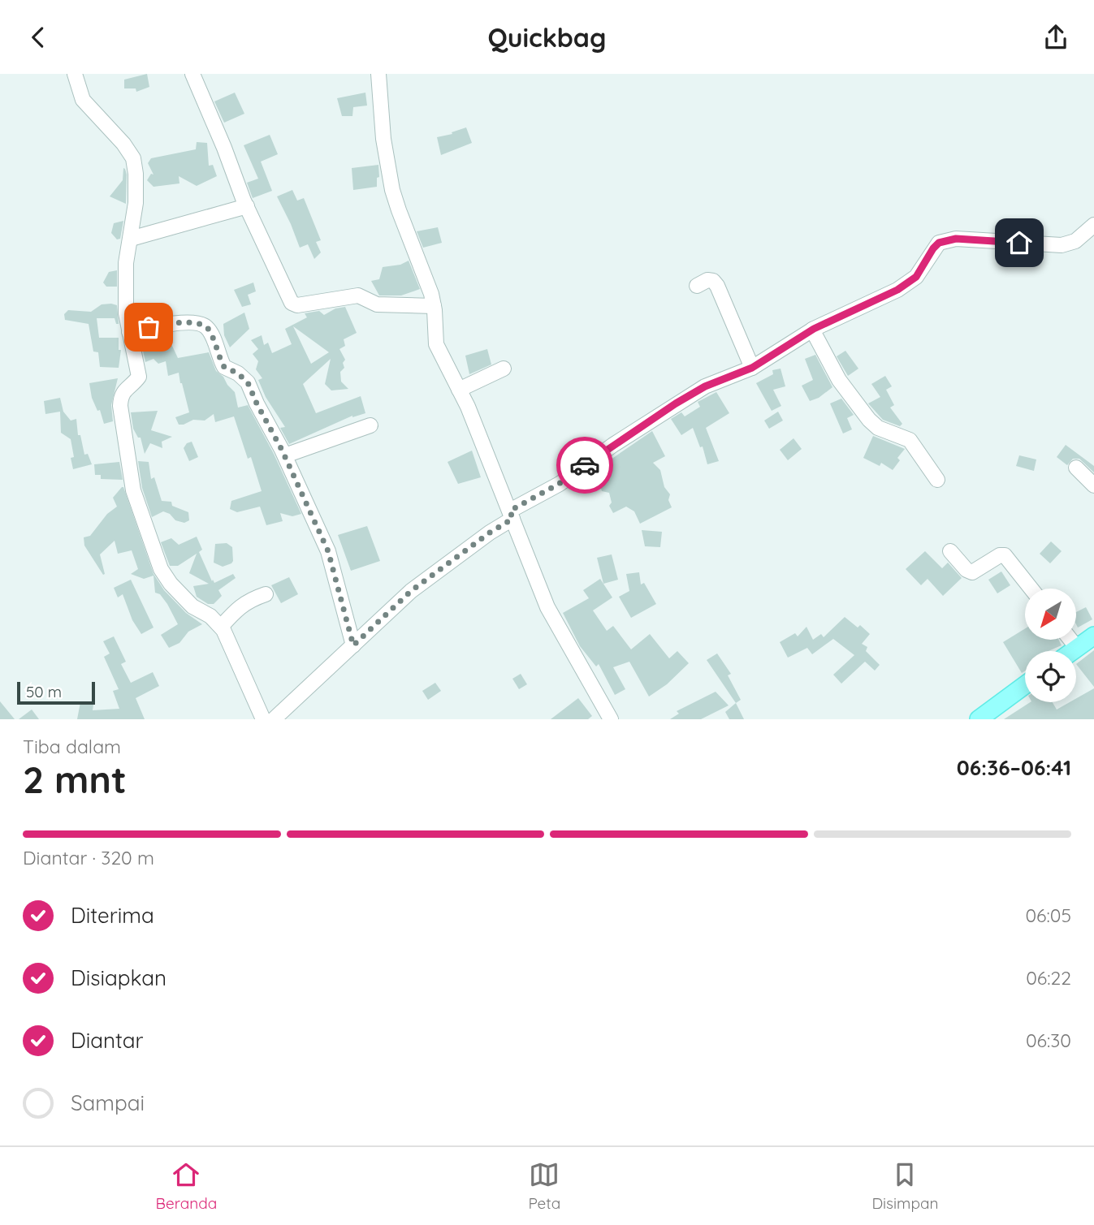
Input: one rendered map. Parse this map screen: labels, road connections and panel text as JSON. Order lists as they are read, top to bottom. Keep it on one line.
{"scale_bar":"50 m","north":"bottom left","page":{"header":"Quickbag","scale":"50 m","heading":["2 mnt","Tiba dalam","06:36–06:41"],"bar":"Diantar · 320 m","list":[["Diterima","06:05"],["Disiapkan","06:22"],["Diantar","06:30"],"Sampai"],"tabs":["Beranda","Peta","Disimpan"]}}
